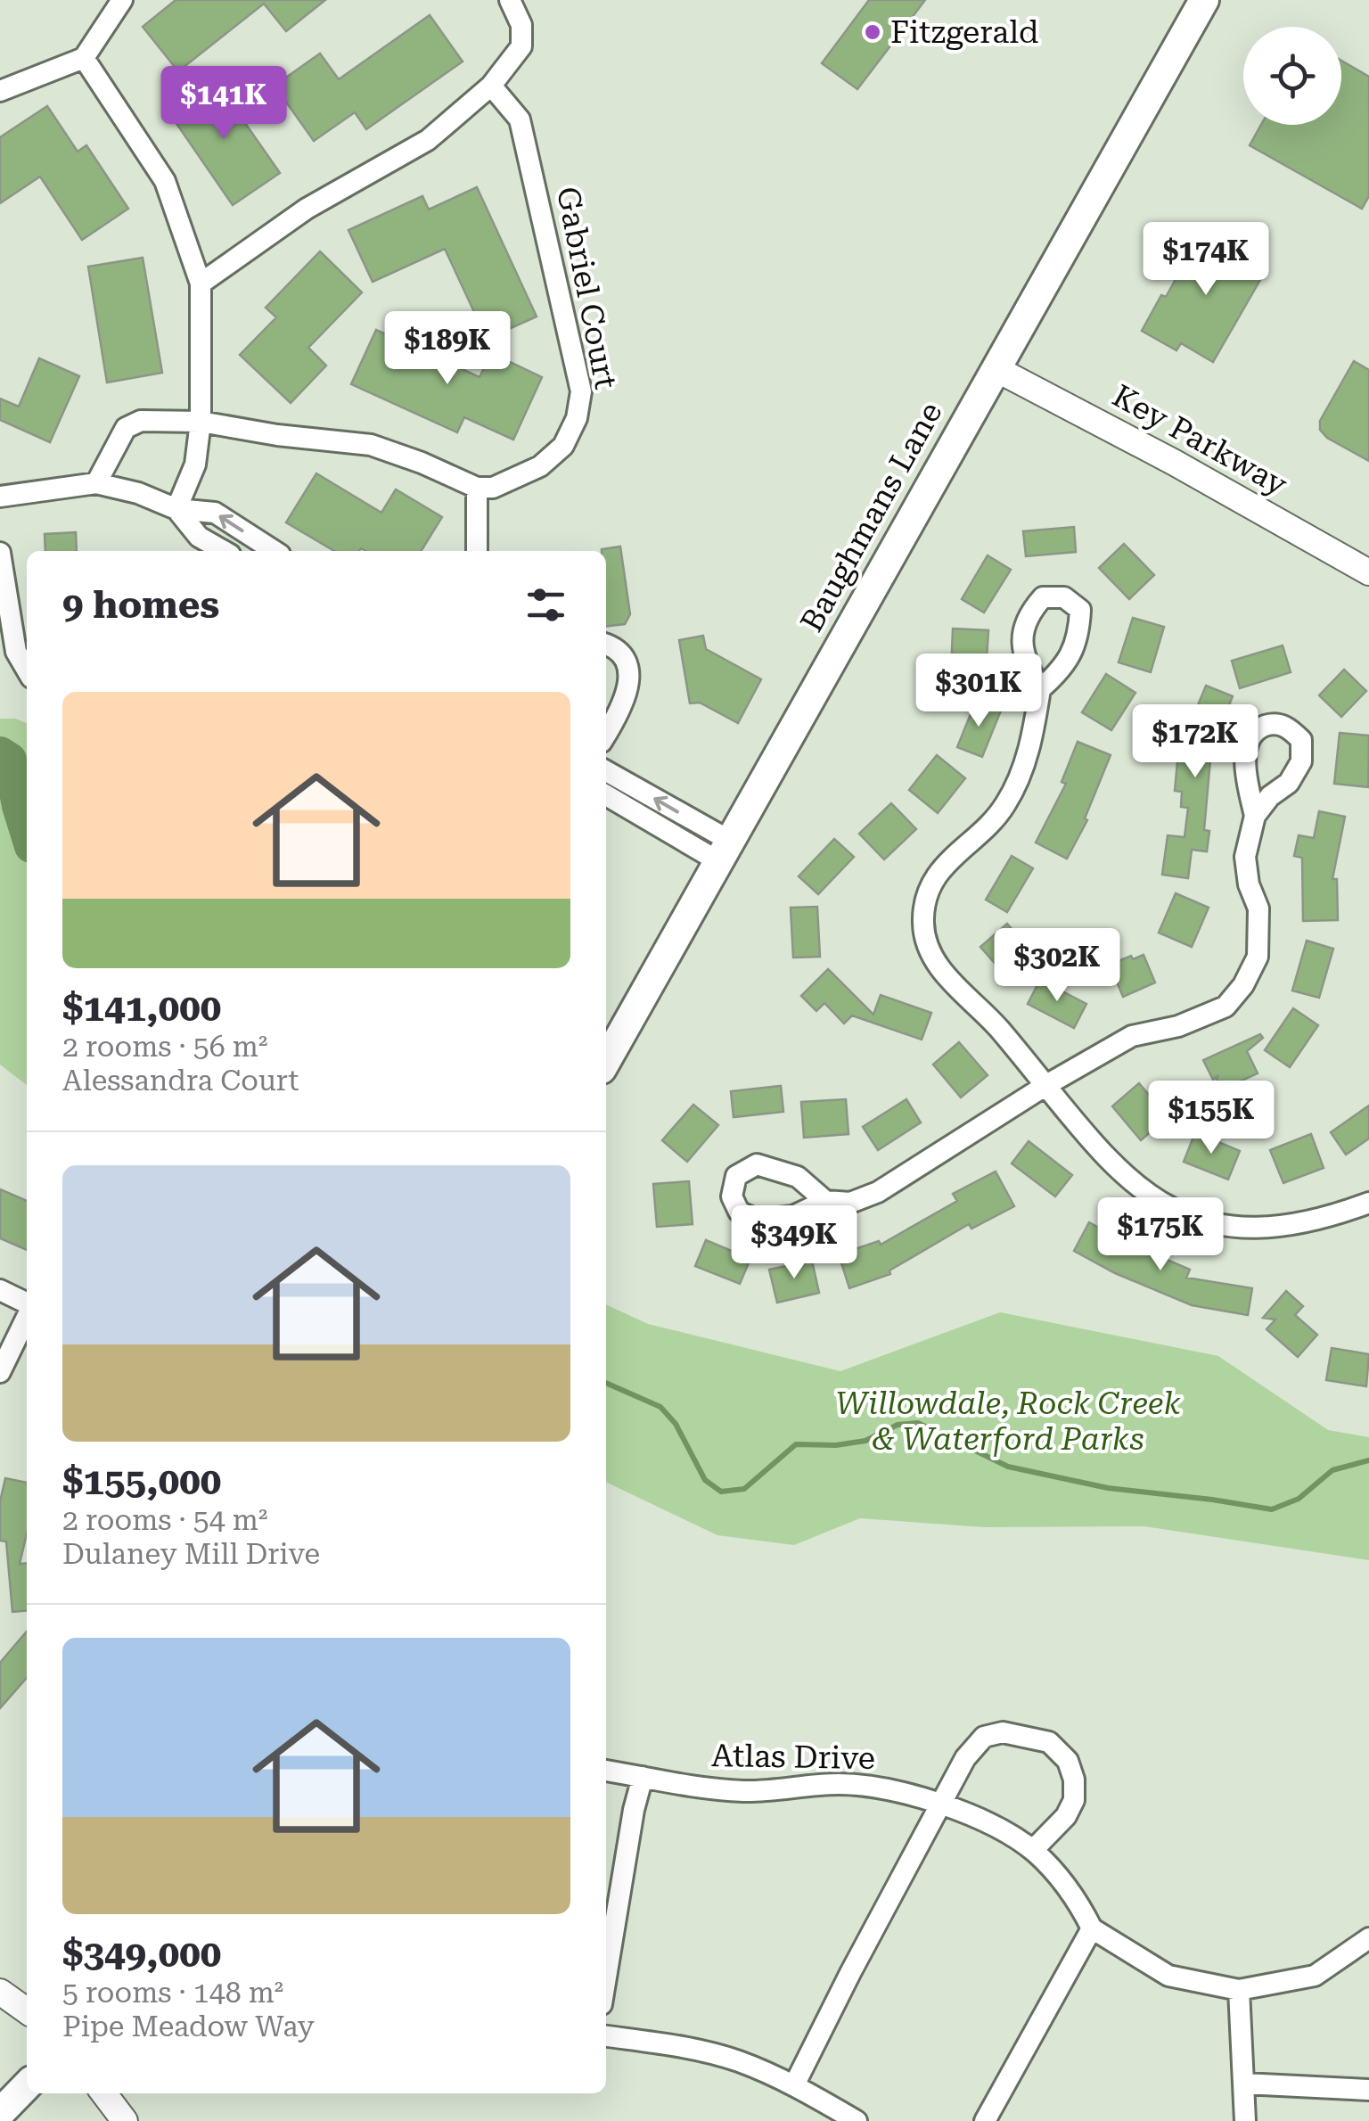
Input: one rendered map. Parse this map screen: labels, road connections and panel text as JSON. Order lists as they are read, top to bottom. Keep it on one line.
{"streets":{"main road":["Baughmans Lane"],"street":["Gabriel Court","Key Parkway","Atlas Drive"]},"crossings":[["Key Parkway","Baughmans Lane"]],"parks":["Willowdale, Rock Creek & Waterford Parks"],"places":["Fitzgerald"],"page":{"price":["$141K","$174K","$189K","$301K","$172K","$302K","$155K","$175K","$349K"],"heading":"9 homes","list":[{"name":"$141,000","note":"2 rooms · 56 m² · Alessandra Court"},{"name":"$155,000","note":"2 rooms · 54 m² · Dulaney Mill Drive"},{"name":"$349,000","note":"5 rooms · 148 m² · Pipe Meadow Way"}]}}
